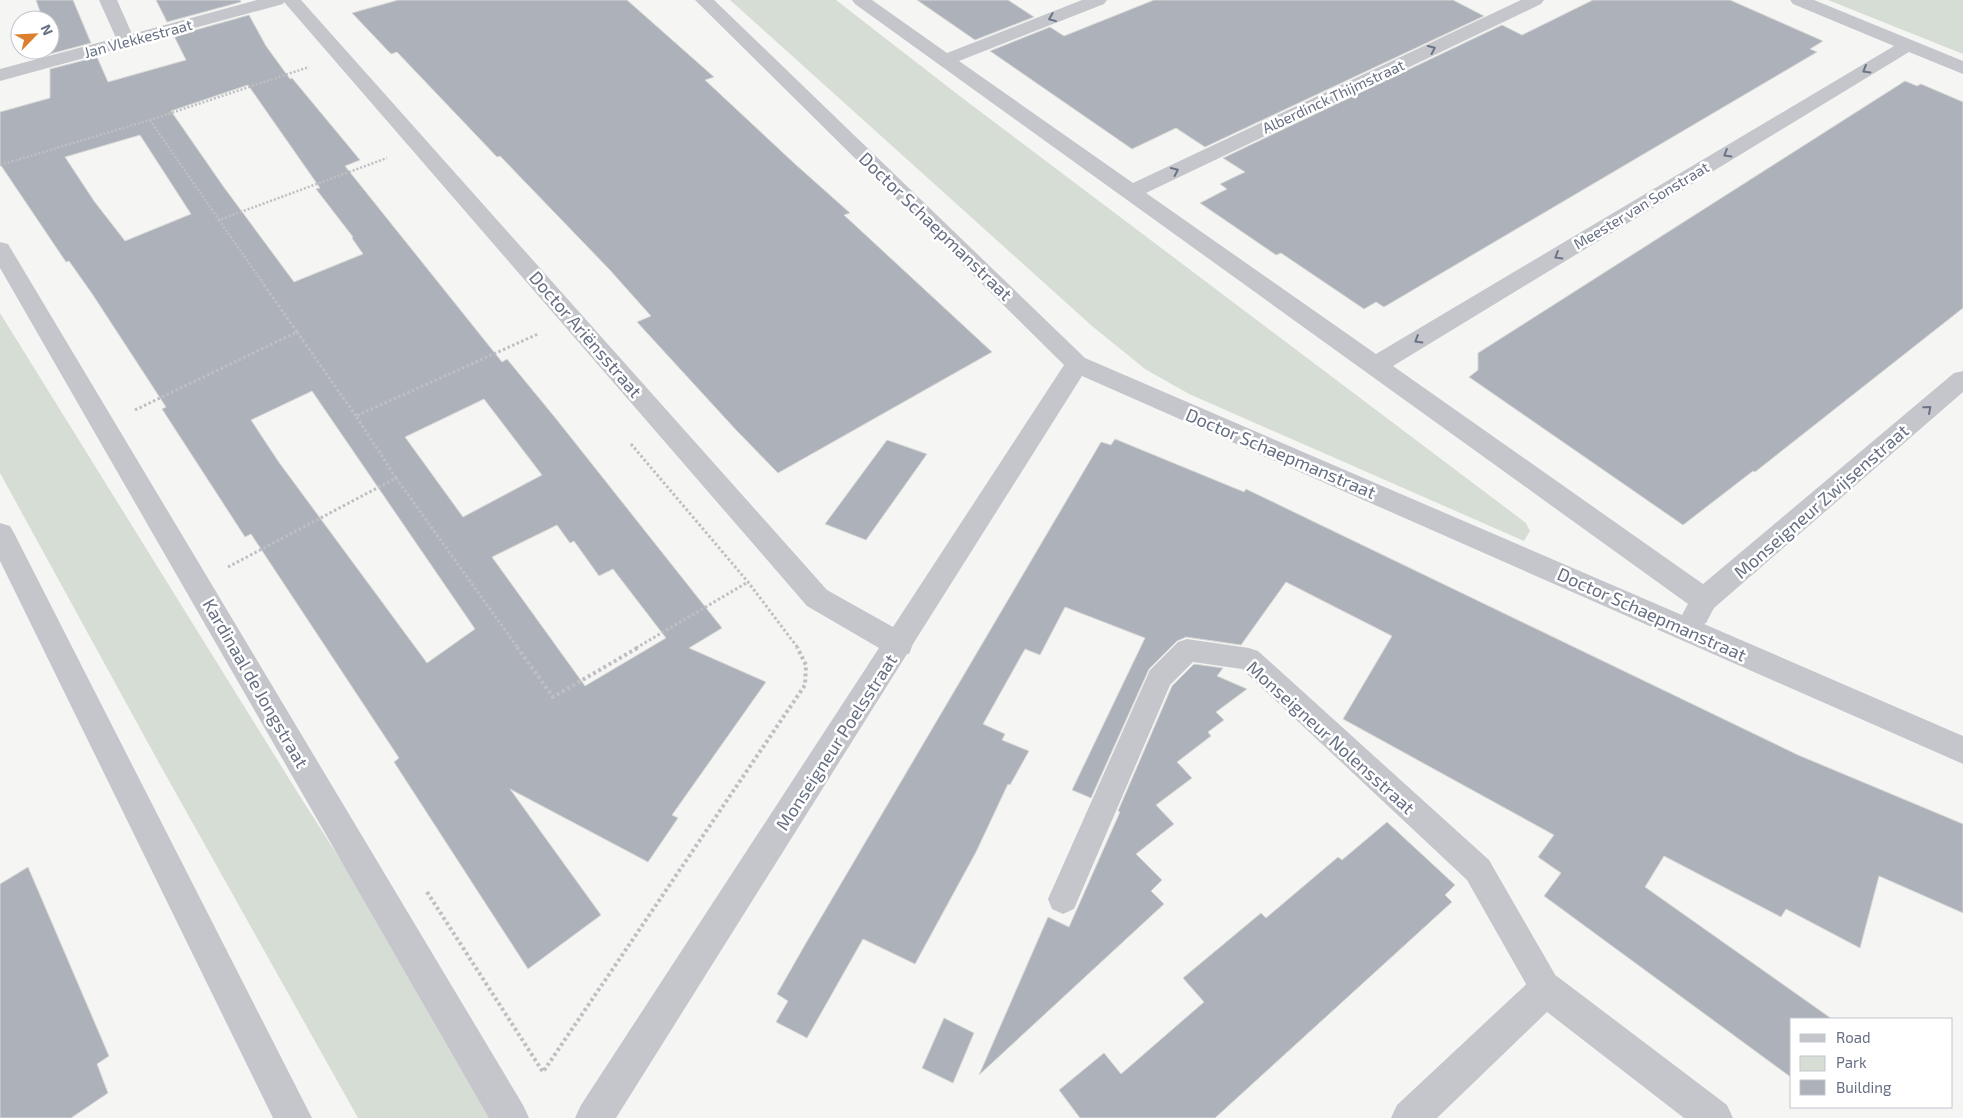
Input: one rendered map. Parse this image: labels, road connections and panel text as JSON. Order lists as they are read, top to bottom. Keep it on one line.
{"streets":{"street":["Jan Vlekkestraat","Alberdinck Thijmstraat","Meester van Sonstraat","Doctor Schaepmanstraat","Doctor Ariënsstraat","Monseigneur Zwijsenstraat","Kardinaal de Jongstraat","Monseigneur Nolensstraat","Monseigneur Poelsstraat"]},"crossings":[["Alberdinck Thijmstraat","Doctor Schaepmanstraat"],["Meester van Sonstraat","Doctor Schaepmanstraat"],["Doctor Schaepmanstraat","Monseigneur Zwijsenstraat"],["Doctor Schaepmanstraat","Monseigneur Poelsstraat"],["Doctor Ariënsstraat","Monseigneur Poelsstraat"]],"one_way":["Alberdinck Thijmstraat","Meester van Sonstraat","Monseigneur Zwijsenstraat"],"legend":["Road","Park","Building"],"north":"top right"}
